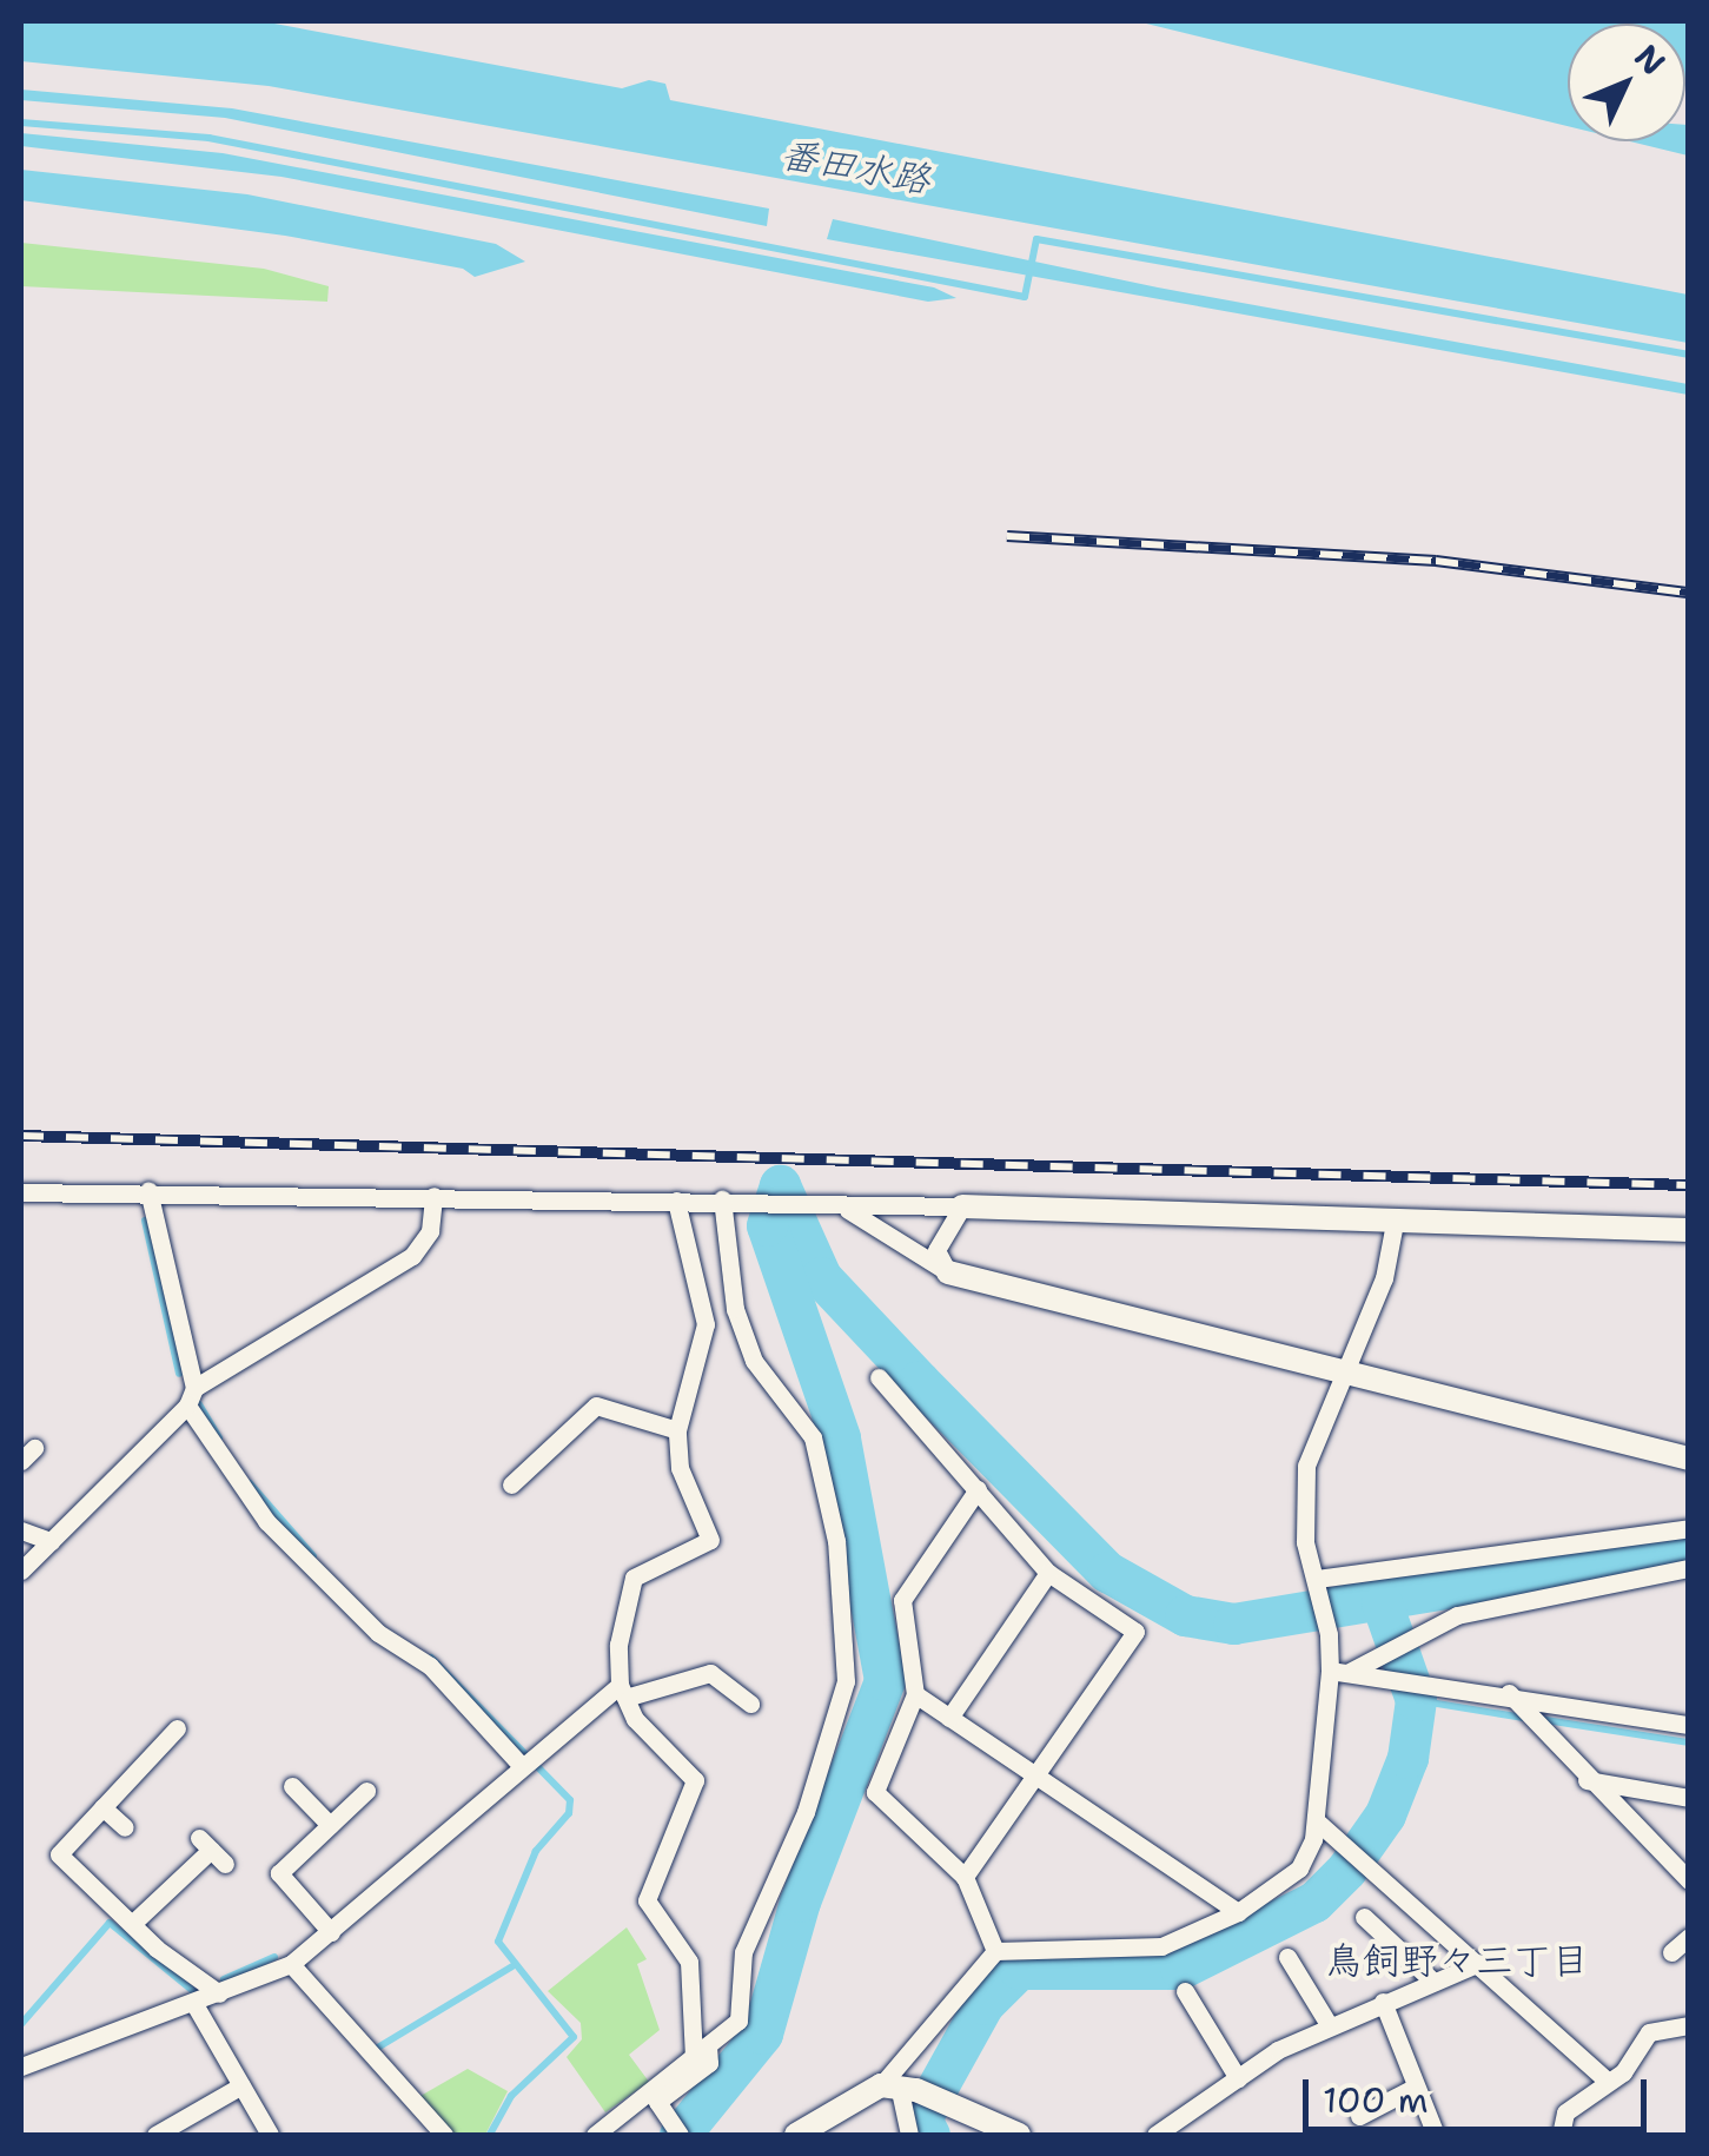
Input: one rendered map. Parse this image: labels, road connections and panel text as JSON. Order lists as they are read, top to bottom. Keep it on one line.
{"districts":["鳥飼野々三丁目"],"water":["番田水路"],"scale_bar":"100 m","north":"top right"}
